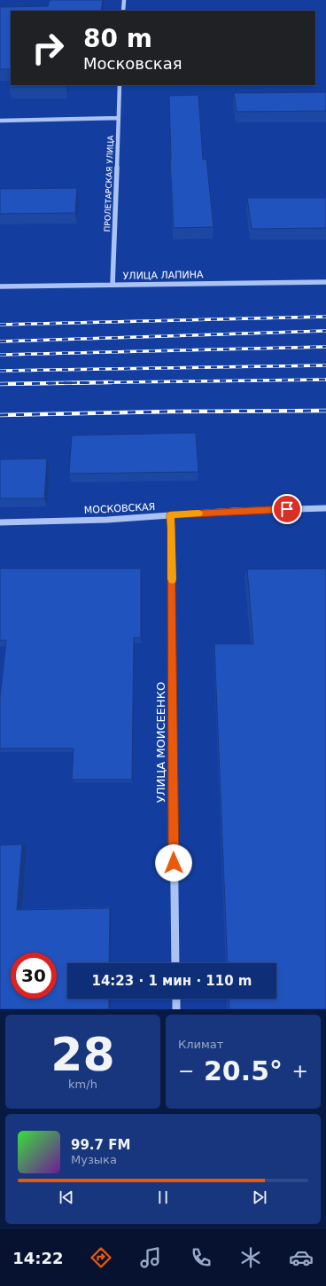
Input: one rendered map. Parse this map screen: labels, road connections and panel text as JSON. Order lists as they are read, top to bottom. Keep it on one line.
{"streets":{"street":["ПРОЛЕТАРСКАЯ УЛИЦА","УЛИЦА ЛАПИНА","МОСКОВСКАЯ","УЛИЦА МОИСЕЕНКО"]},"crossings":[["ПРОЛЕТАРСКАЯ УЛИЦА","УЛИЦА ЛАПИНА"],["МОСКОВСКАЯ","УЛИЦА МОИСЕЕНКО"]],"page":{"turn":["80 m","Московская"],"limit":"30","trip":"14:23 · 1 мин · 110 m","tile":[["28","km/h"],"Климат"],"heat":["−","20.5°","+"],"song":["99.7 FM","Музыка"],"tabs":"14:22"}}
